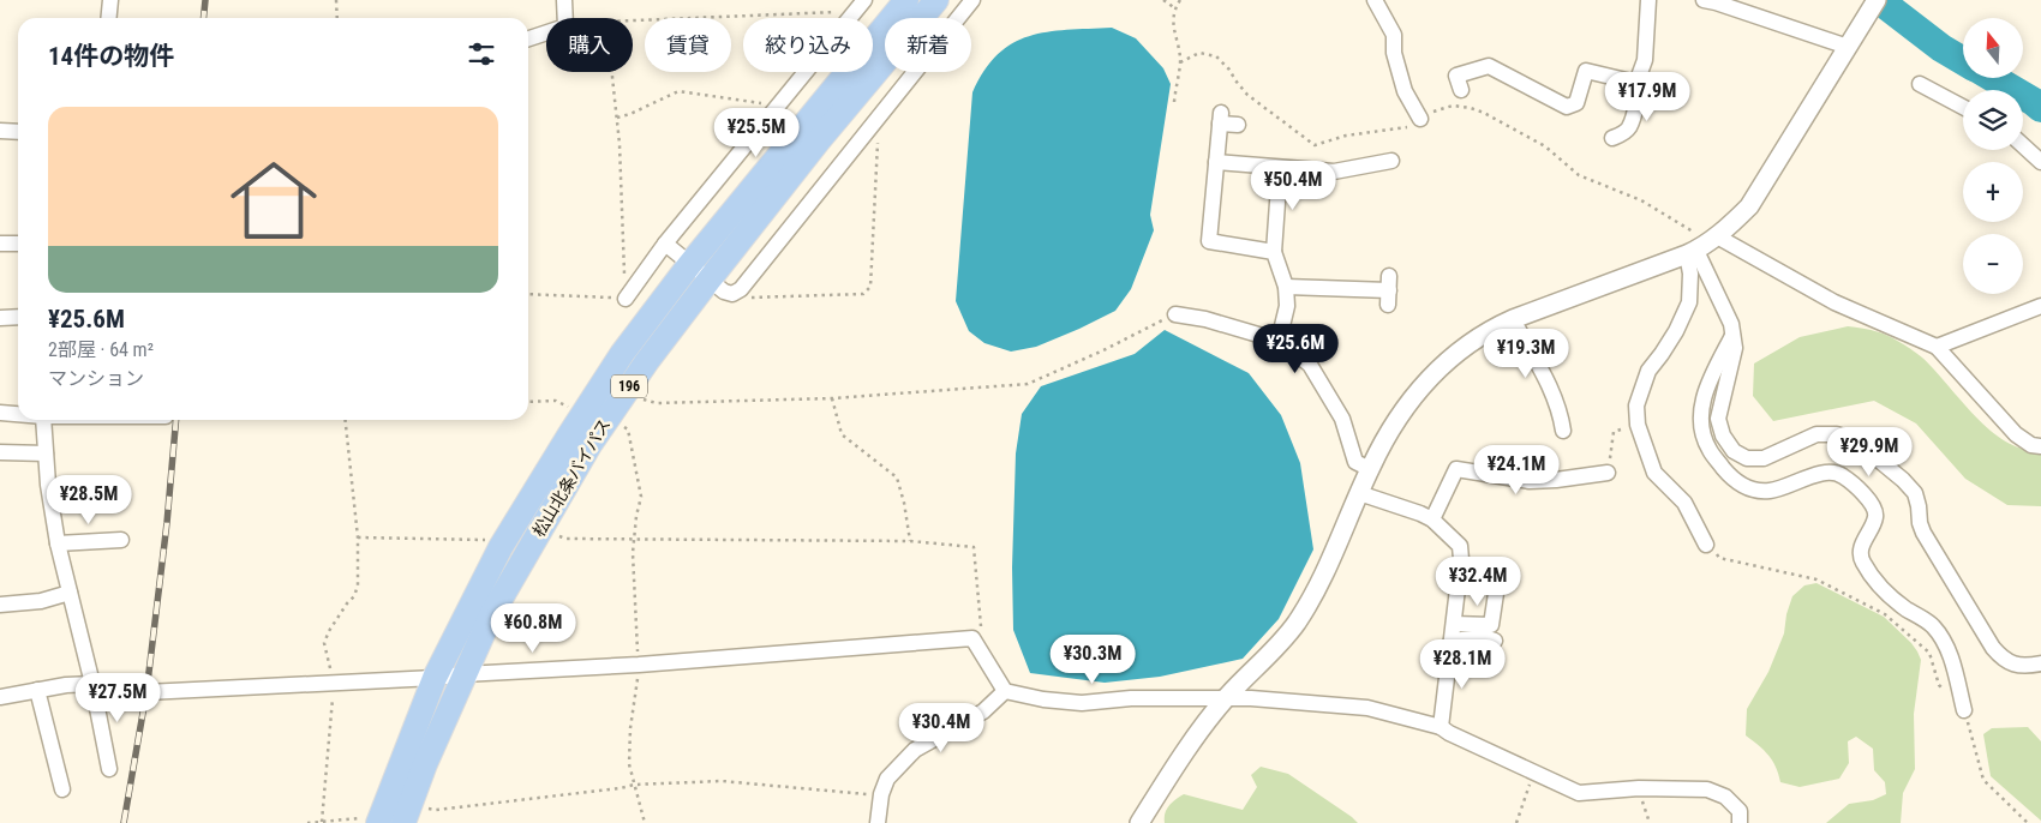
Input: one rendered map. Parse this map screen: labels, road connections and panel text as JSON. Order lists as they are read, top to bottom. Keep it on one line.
{"streets":{"highway":["196","松山北条バイパス"]},"north":"top","page":{"map_buttons":["+","−"],"chip":["購入","賃貸","絞り込み","新着"],"heading":"14件の物件","price":["¥17.9M","¥25.5M","¥50.4M","¥25.6M","¥19.3M","¥29.9M","¥24.1M","¥28.5M","¥32.4M","¥60.8M","¥30.3M","¥28.1M","¥27.5M","¥30.4M"],"list":[{"name":"¥25.6M","note":"2部屋 · 64 m² · マンション"}]}}
